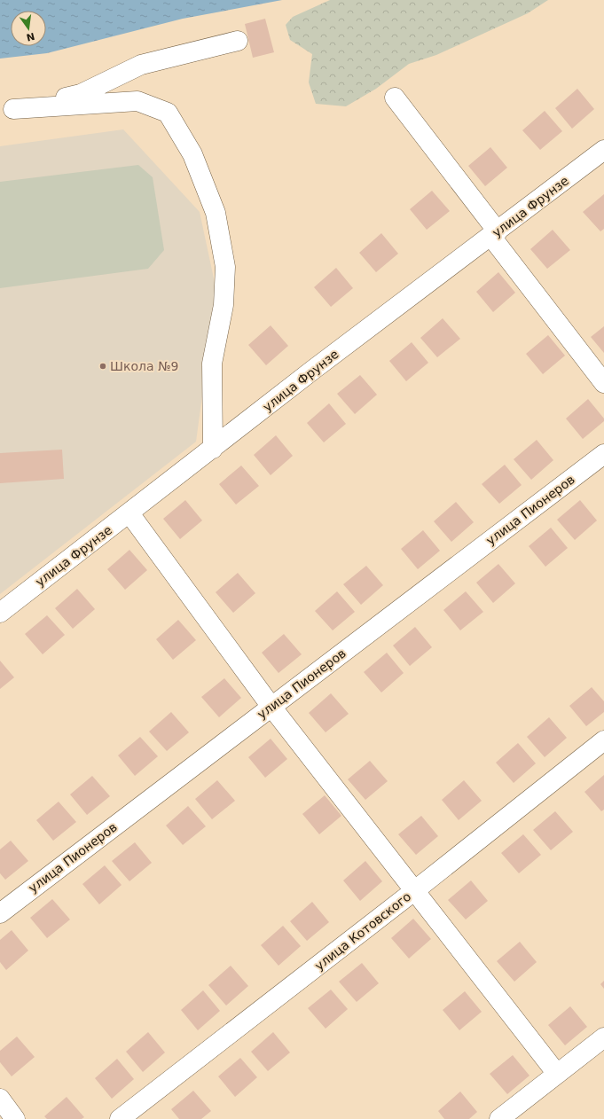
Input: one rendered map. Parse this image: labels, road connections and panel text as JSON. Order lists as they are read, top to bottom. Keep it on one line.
{"streets":{"street":["улица Фрунзе","улица Пионеров","улица Котовского"]},"places":["Школа №9"],"north":"bottom"}
